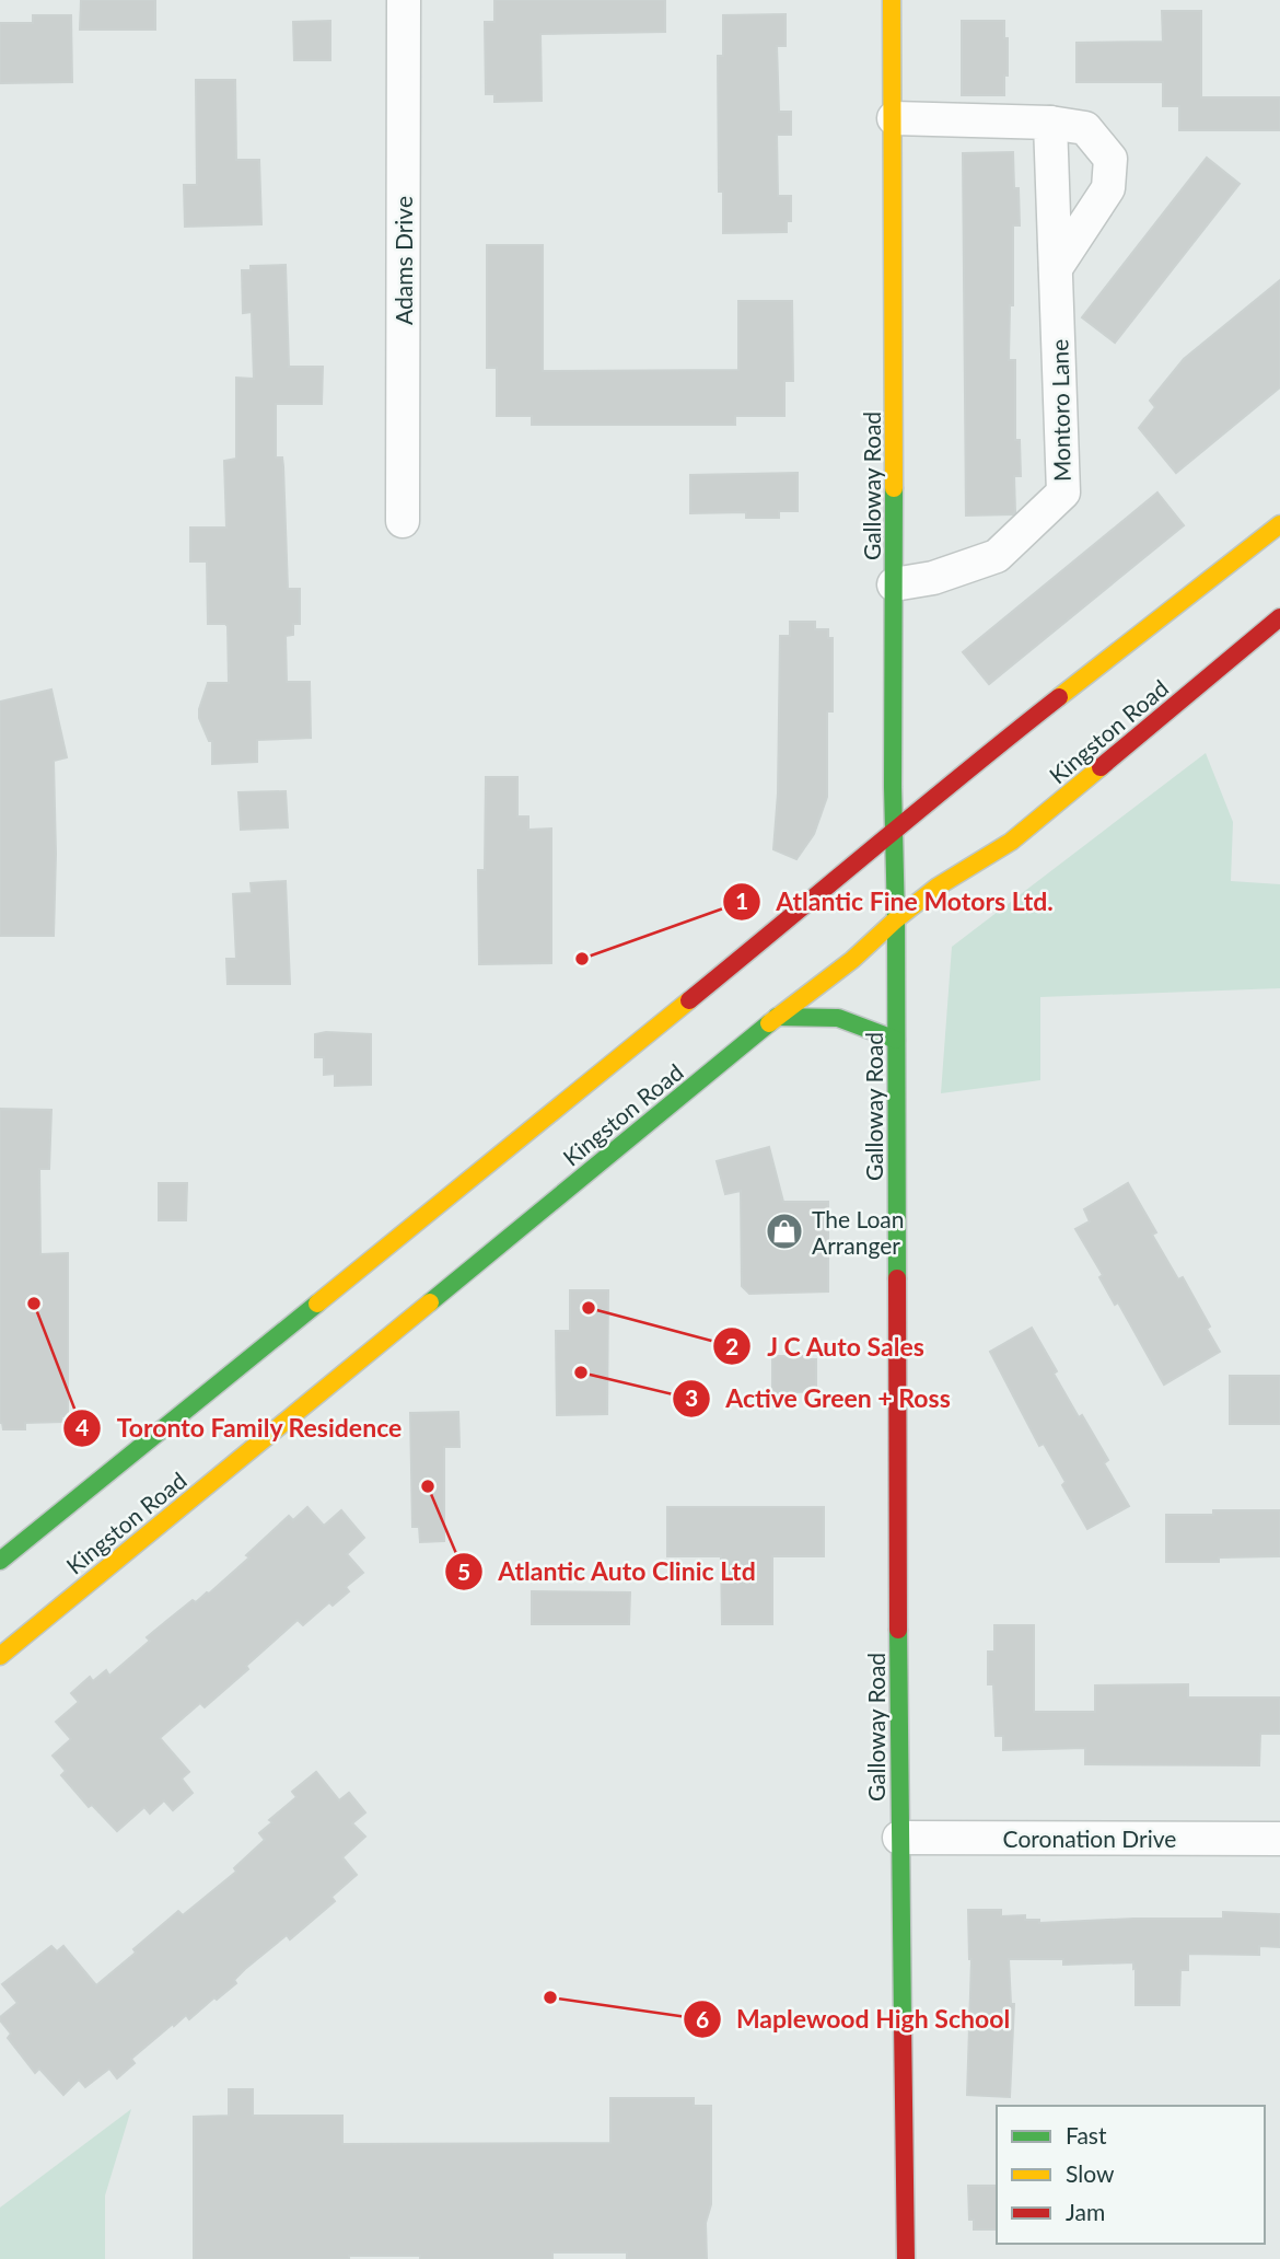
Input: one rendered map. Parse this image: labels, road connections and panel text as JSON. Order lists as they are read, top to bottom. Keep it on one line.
{"streets":{"main road":["Galloway Road","Kingston Road"],"street":["Adams Drive","Montoro Lane","Coronation Drive"]},"crossings":[["Montoro Lane","Galloway Road"],["Galloway Road","Kingston Road"],["Galloway Road","Coronation Drive"]],"places":{"other":["Atlantic Fine Motors Ltd.","Toronto Family Residence","J C Auto Sales","Active Green + Ross","Atlantic Auto Clinic Ltd","Maplewood High School"],"shop":["The Loan Arranger"]},"legend":["Fast","Slow","Jam"]}
